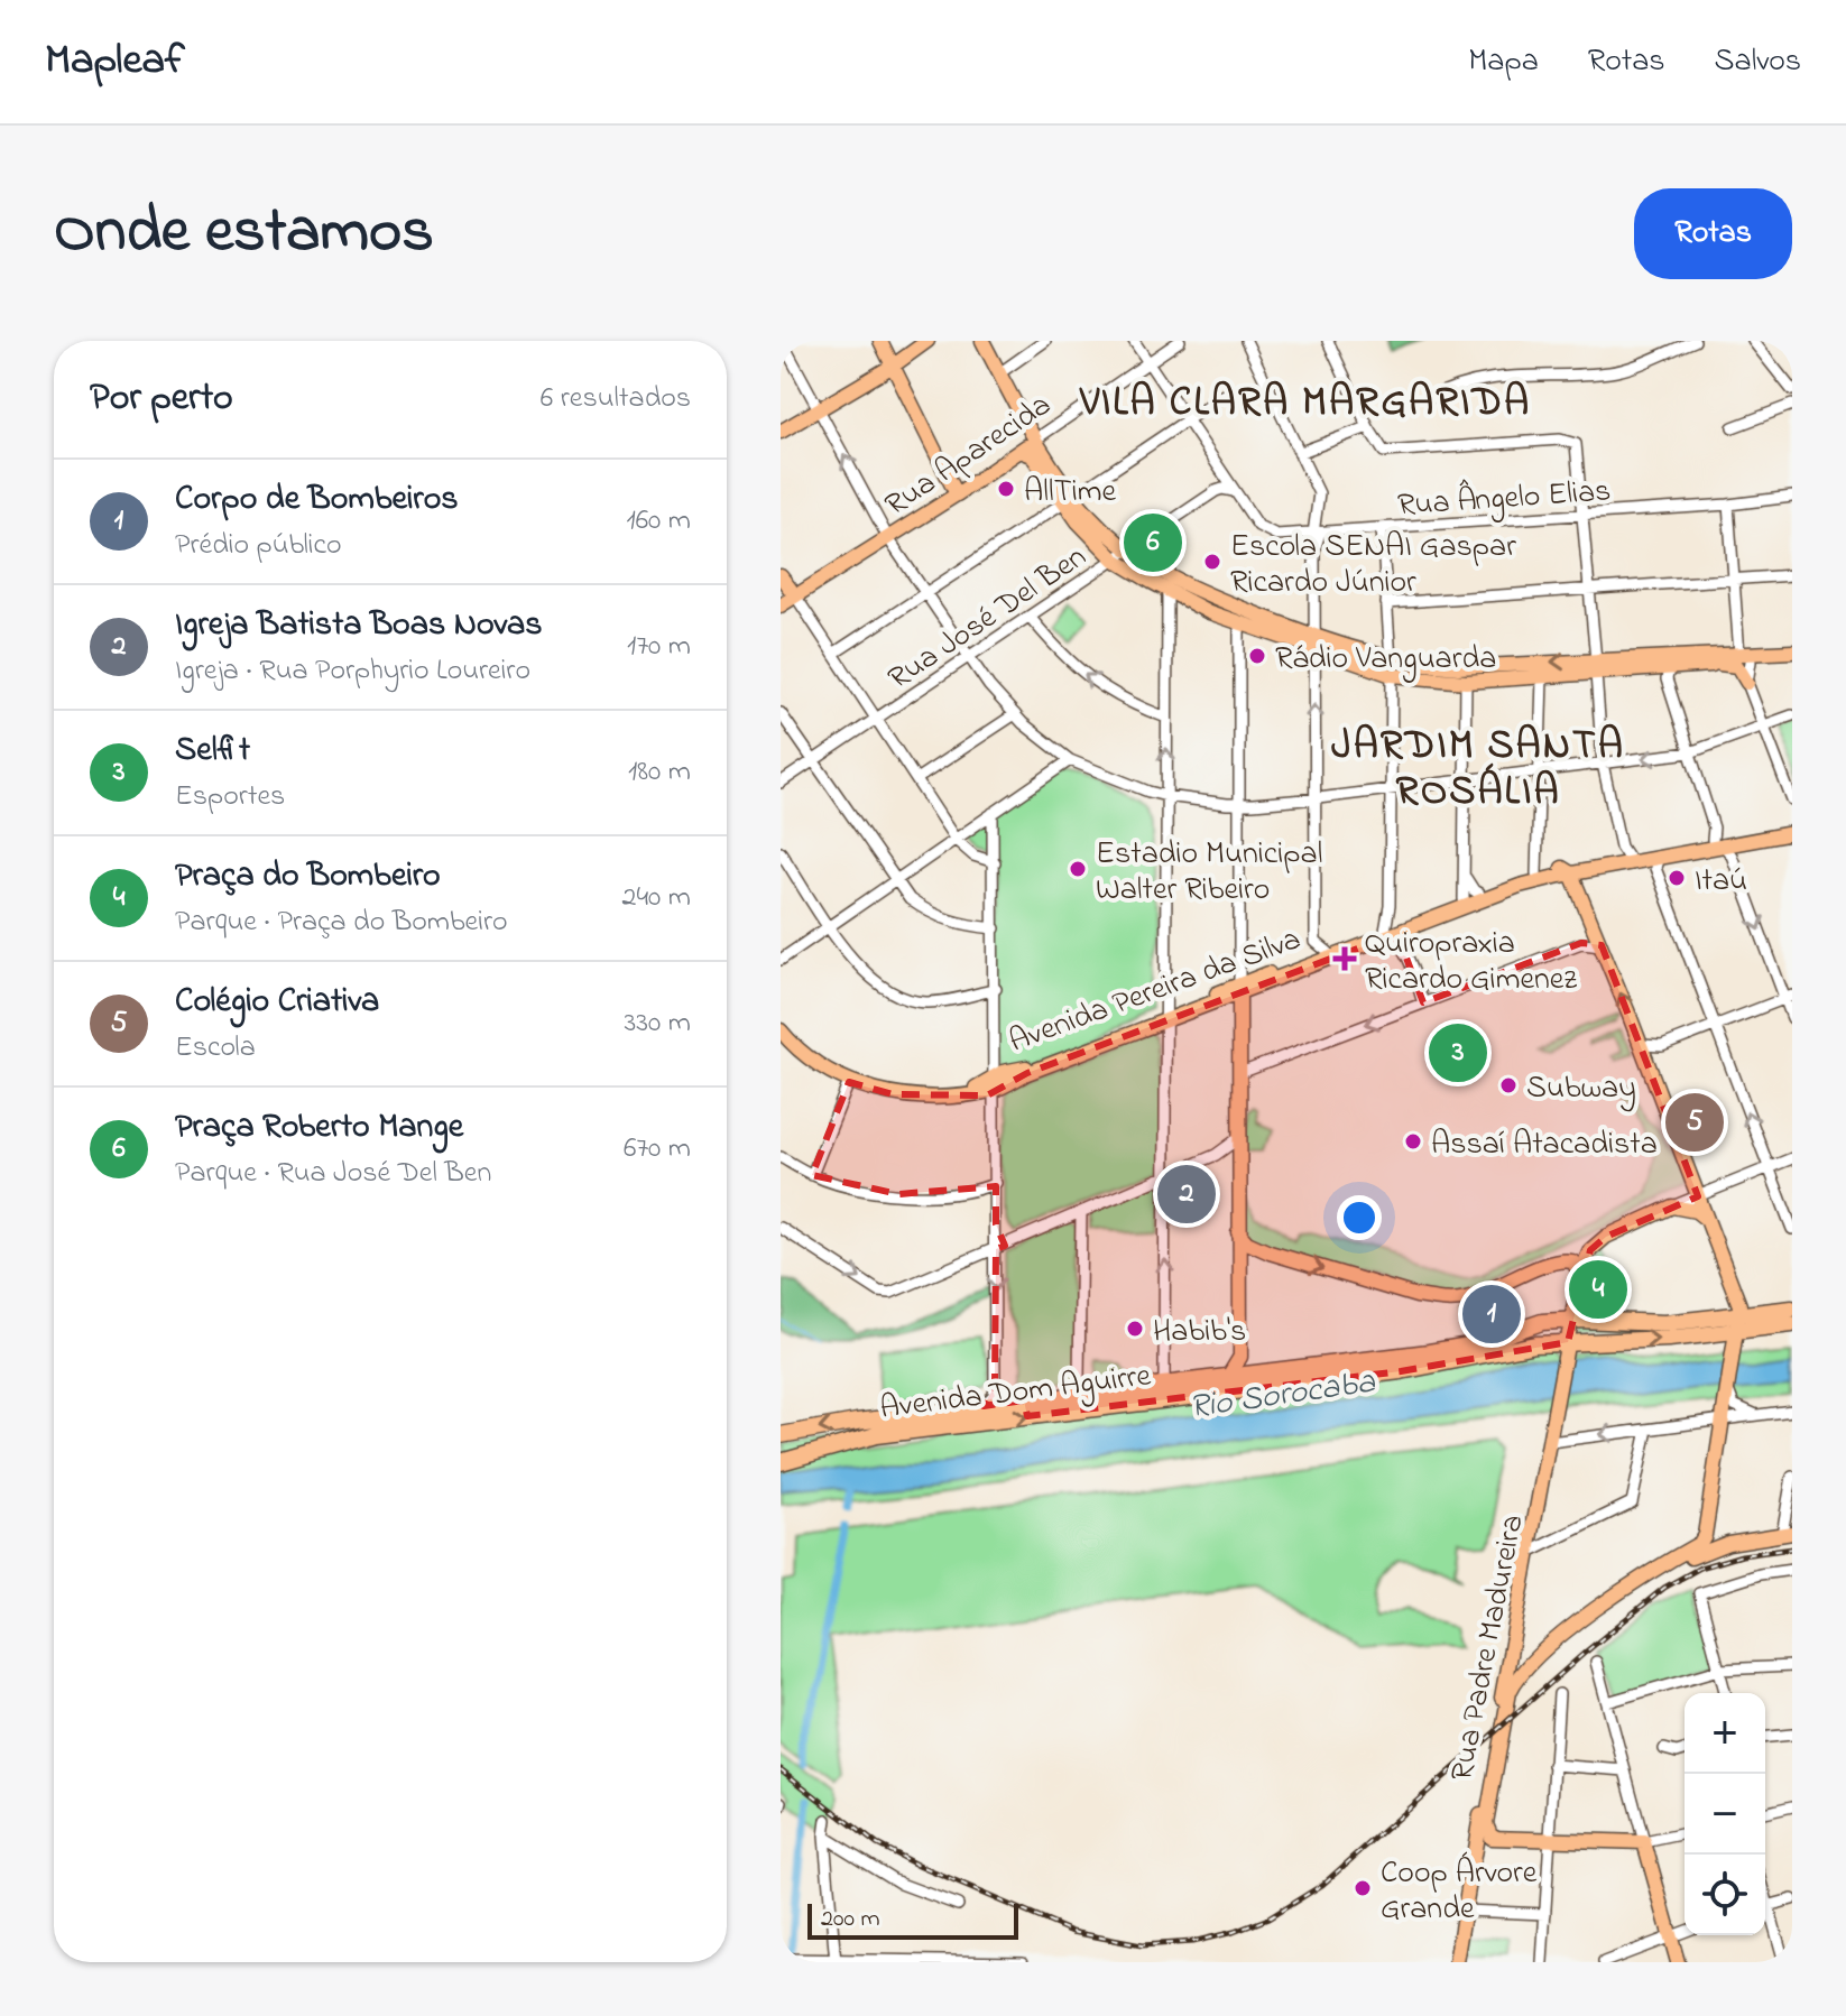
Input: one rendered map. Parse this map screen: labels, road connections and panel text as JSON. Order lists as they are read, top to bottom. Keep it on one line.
{"streets":{"highway":["Avenida Dom Aguirre"],"main road":["Rua Aparecida","Avenida Pereira da Silva","Rua Padre Madureira"],"street":["Rua Ângelo Elias","Rua José Del Ben"]},"crossings":[["Rua Aparecida","Rua Ângelo Elias"],["Avenida Dom Aguirre","Rua Padre Madureira"]],"districts":["VILA CLARA MARGARIDA","JARDIM SANTA ROSÁLIA"],"water":["Rio Sorocaba"],"places":{"other":["AllTime","Escola SENAI Gaspar Ricardo Júnior","Rádio Vanguarda","Estadio Municipal Walter Ribeiro","Itaú","Subway","Assaí Atacadista","Habib's","Coop Árvore Grande"],"health":["Quiropraxia Ricardo Gimenez"]},"scale_bar":"200 m","page":{"header":"Mapleaf","nav":["Mapa","Rotas","Salvos"],"title":"Onde estamos","buttons":"Rotas","heading":["Por perto","6 resultados"],"list":[{"mark":"1","name":"Corpo de Bombeiros","note":"Prédio público","value":"160 m"},{"mark":"2","name":"Igreja Batista Boas Novas","note":"Igreja · Rua Porphyrio Loureiro","value":"170 m"},{"mark":"3","name":"Selfit","note":"Esportes","value":"180 m"},{"mark":"4","name":"Praça do Bombeiro","note":"Parque · Praça do Bombeiro","value":"240 m"},{"mark":"5","name":"Colégio Criativa","note":"Escola","value":"330 m"},{"mark":"6","name":"Praça Roberto Mange","note":"Parque · Rua José Del Ben","value":"670 m"}],"pins":["6","3","5","2","4","1"],"map_buttons":["+","−"],"scale":"200 m"}}
